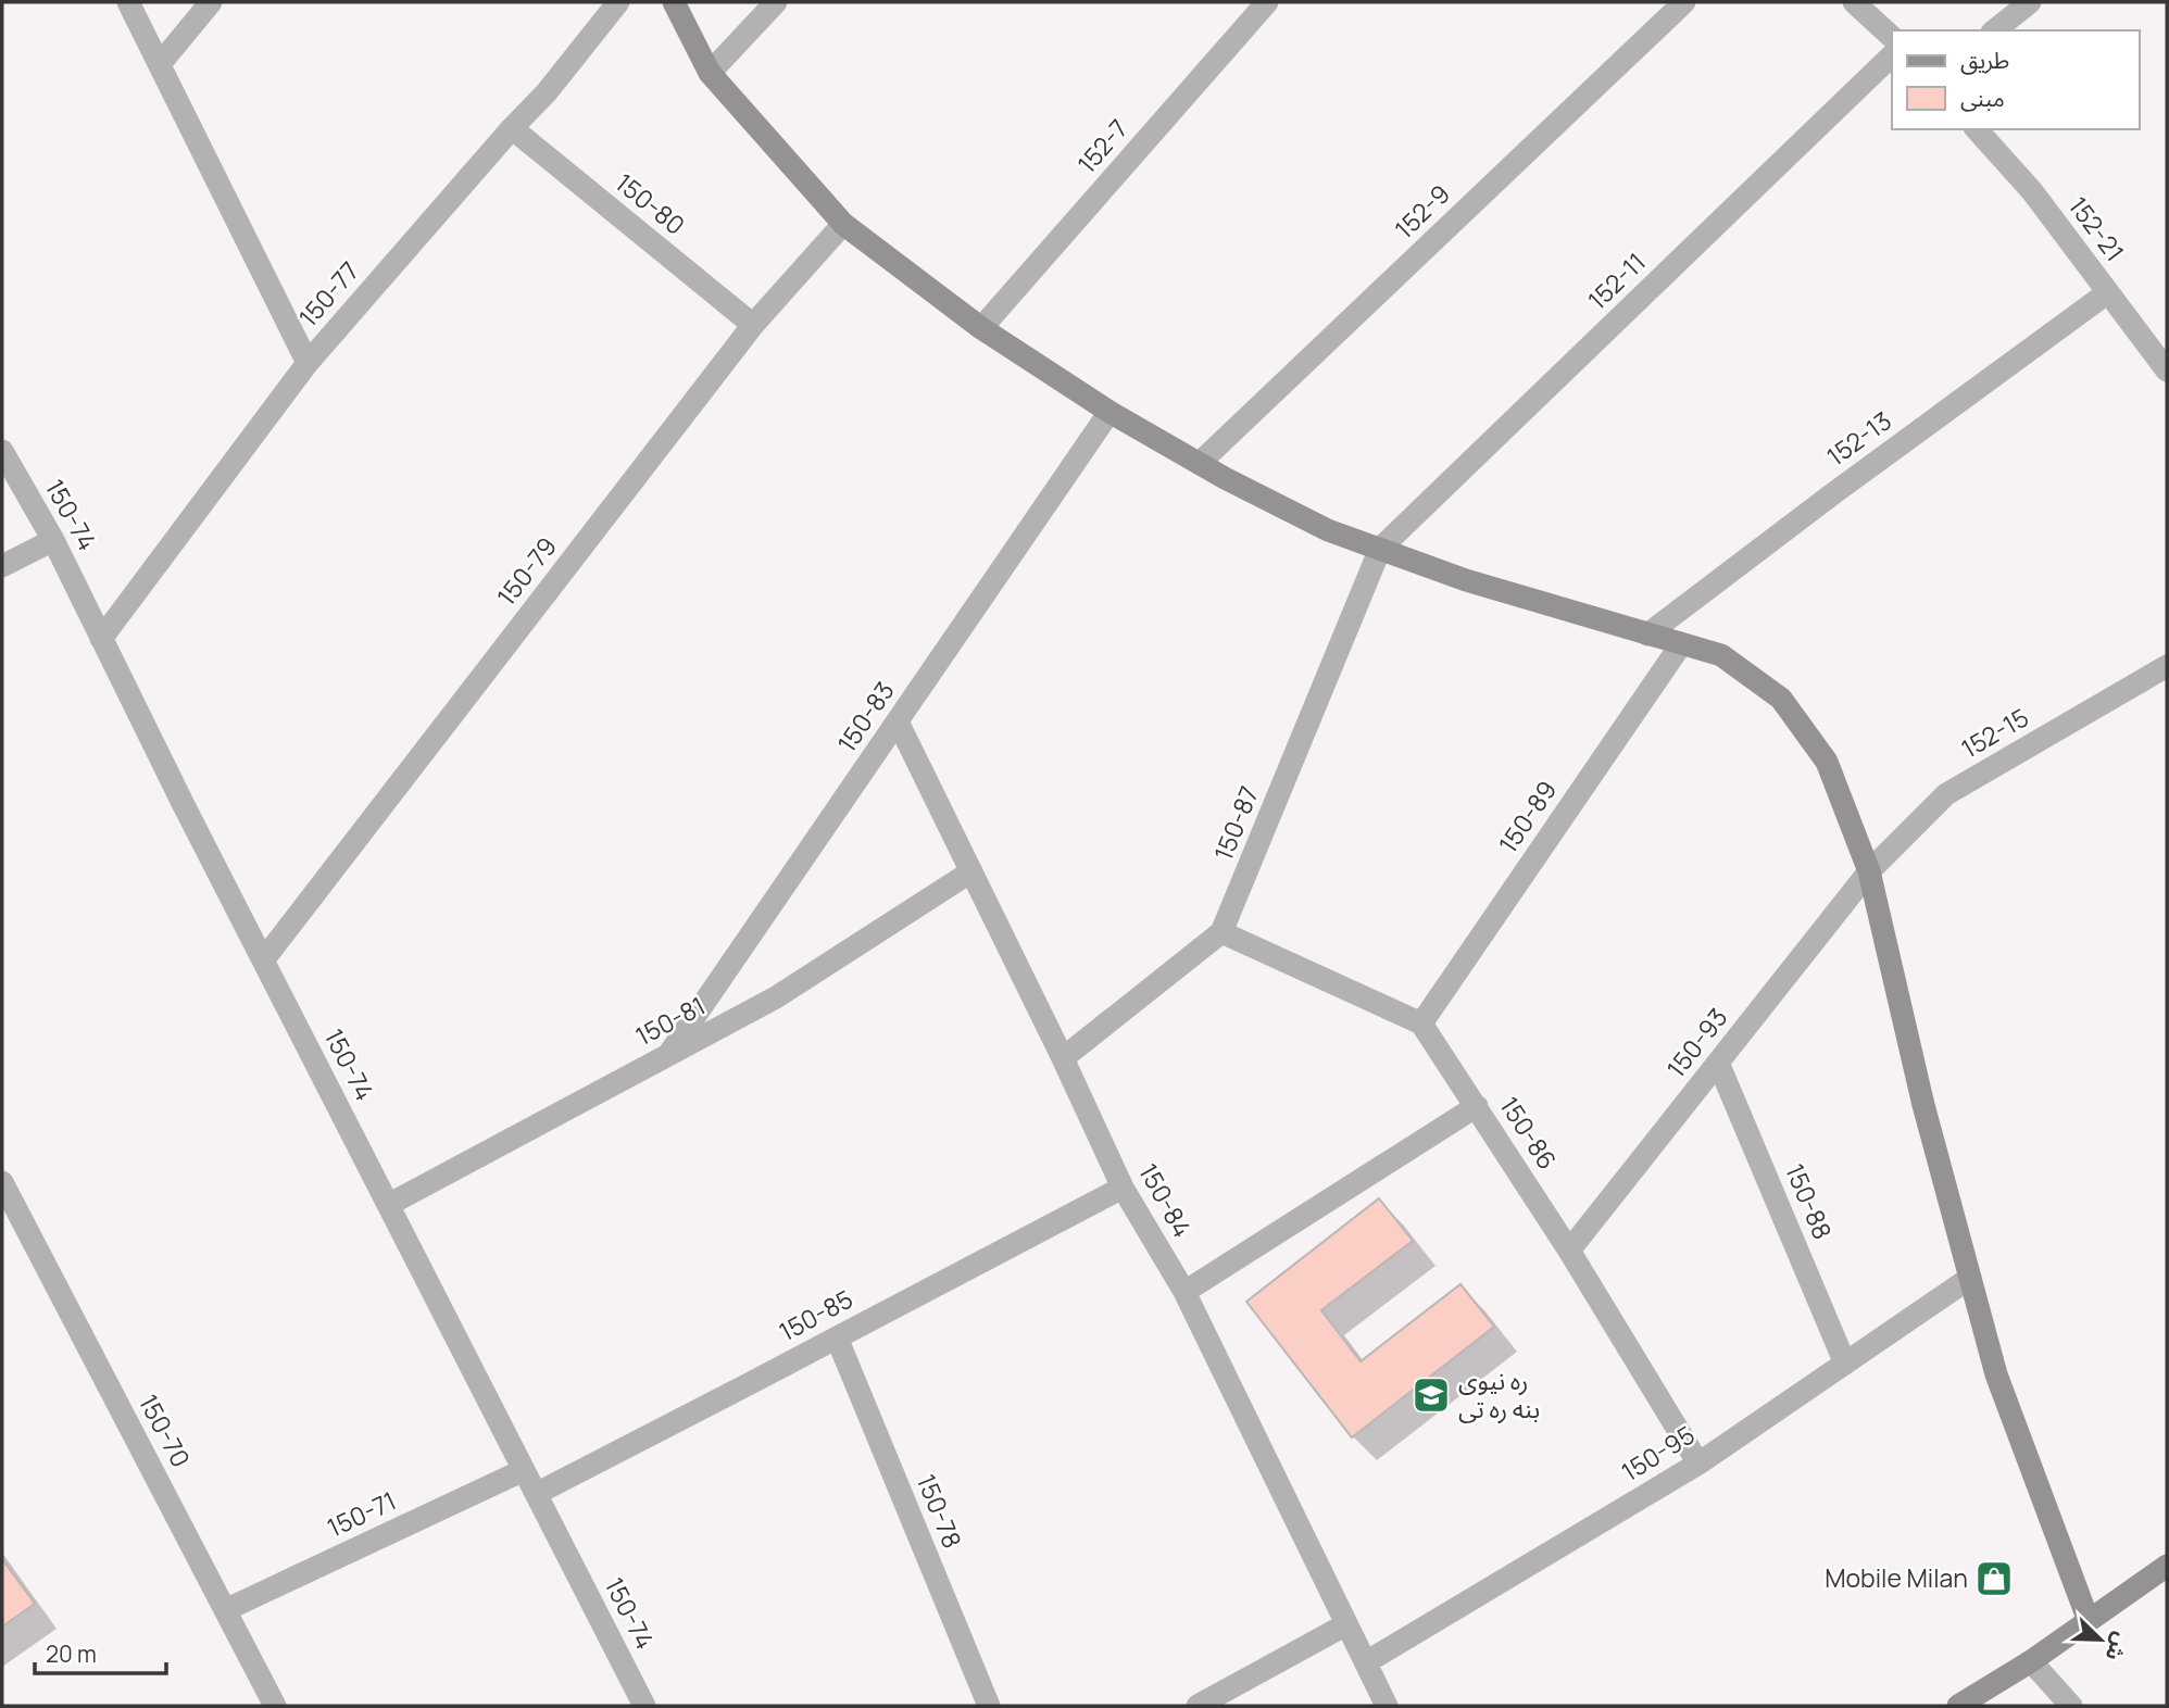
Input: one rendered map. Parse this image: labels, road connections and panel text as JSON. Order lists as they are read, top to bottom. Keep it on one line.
{"streets":{"street":["152-7","150-80","152-9","152-21","152-11","150-77","152-13","150-74","150-79","150-83","152-15","150-89","150-87","150-81","150-93","150-86","150-84","150-88","150-85","150-70","150-95","150-78","150-71"]},"crossings":[["150-80","150-77"],["150-80","150-79"],["152-21","152-13"],["152-11","150-87"],["150-77","150-74"],["150-74","150-79"],["150-74","150-81"],["150-74","150-85"],["150-74","150-71"],["150-83","150-81"],["150-83","150-84"],["152-15","150-93"],["150-89","150-86"],["150-87","150-84"],["150-81","150-84"],["150-93","150-86"],["150-93","150-88"],["150-86","150-95"],["150-84","150-85"],["150-84","150-95"],["150-88","150-95"],["150-85","150-78"],["150-70","150-71"]],"places":{"school or university":["ره نیوی بنه ره تی"],"shop":["Mobile Milan"]},"legend":["طريق","مبنى"],"scale_bar":"20 m","north":"bottom right"}
